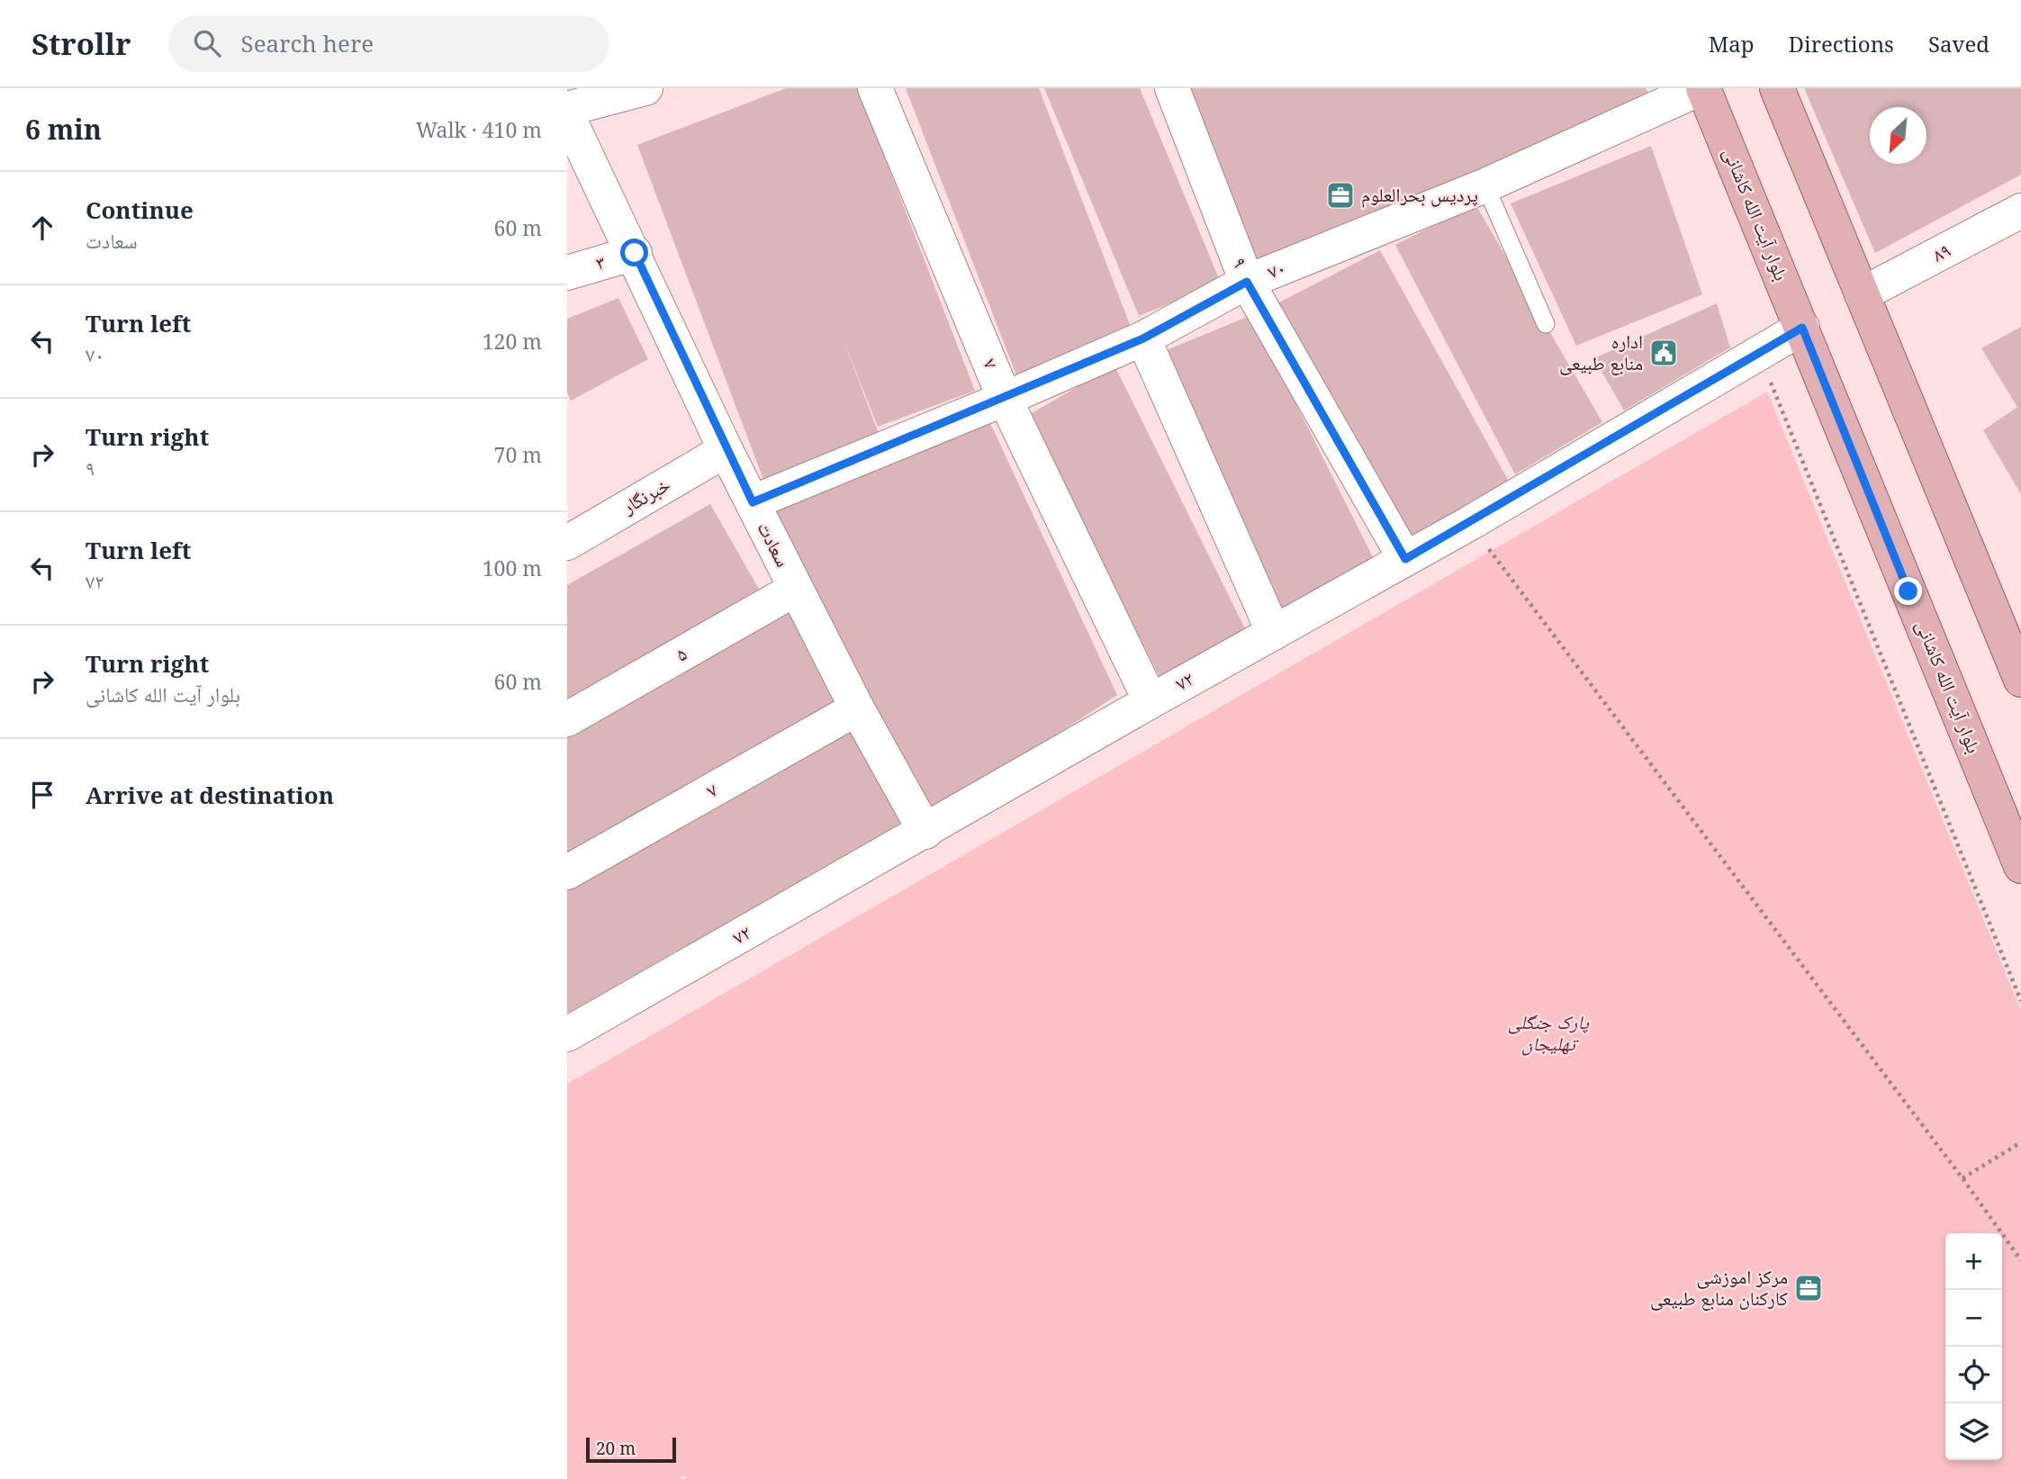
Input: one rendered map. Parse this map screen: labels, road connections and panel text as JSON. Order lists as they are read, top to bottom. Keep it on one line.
{"streets":{"main road":["بلوار آیت الله کاشانی"],"street":["۸۹","۳","۹","۷۰","۷","خبرنگار","سعادت","۵","۷۲"]},"crossings":[["بلوار آیت الله کاشانی","۷۰"],["بلوار آیت الله کاشانی","۷۲"],["۳","سعادت"],["۹","۷۰"],["۹","۷۲"],["۷۰","۷"],["۷۰","سعادت"],["۷","سعادت"],["۷","۷۲"],["خبرنگار","سعادت"],["سعادت","۵"],["سعادت","۷۲"]],"parks":["پارک جنگلی تهلیجان"],"places":{"office":["پردیس بحرالعلوم","مرکز اموزشی کارکنان منابع طبیعی"],"public building":["اداره منابع طبیعی"]},"scale_bar":"20 m","north":"bottom left","page":{"header":"Strollr","search":"Search here","nav":["Map","Directions","Saved"],"heading":["6 min","Walk · 410 m"],"list":[["Continue","سعادت","60 m"],["Turn left","۷۰","120 m"],["Turn right","۹","70 m"],["Turn left","۷۲","100 m"],["Turn right","بلوار آیت الله کاشانی","60 m"],"Arrive at destination"],"map_buttons":["+","−"],"scale":"20 m"}}
